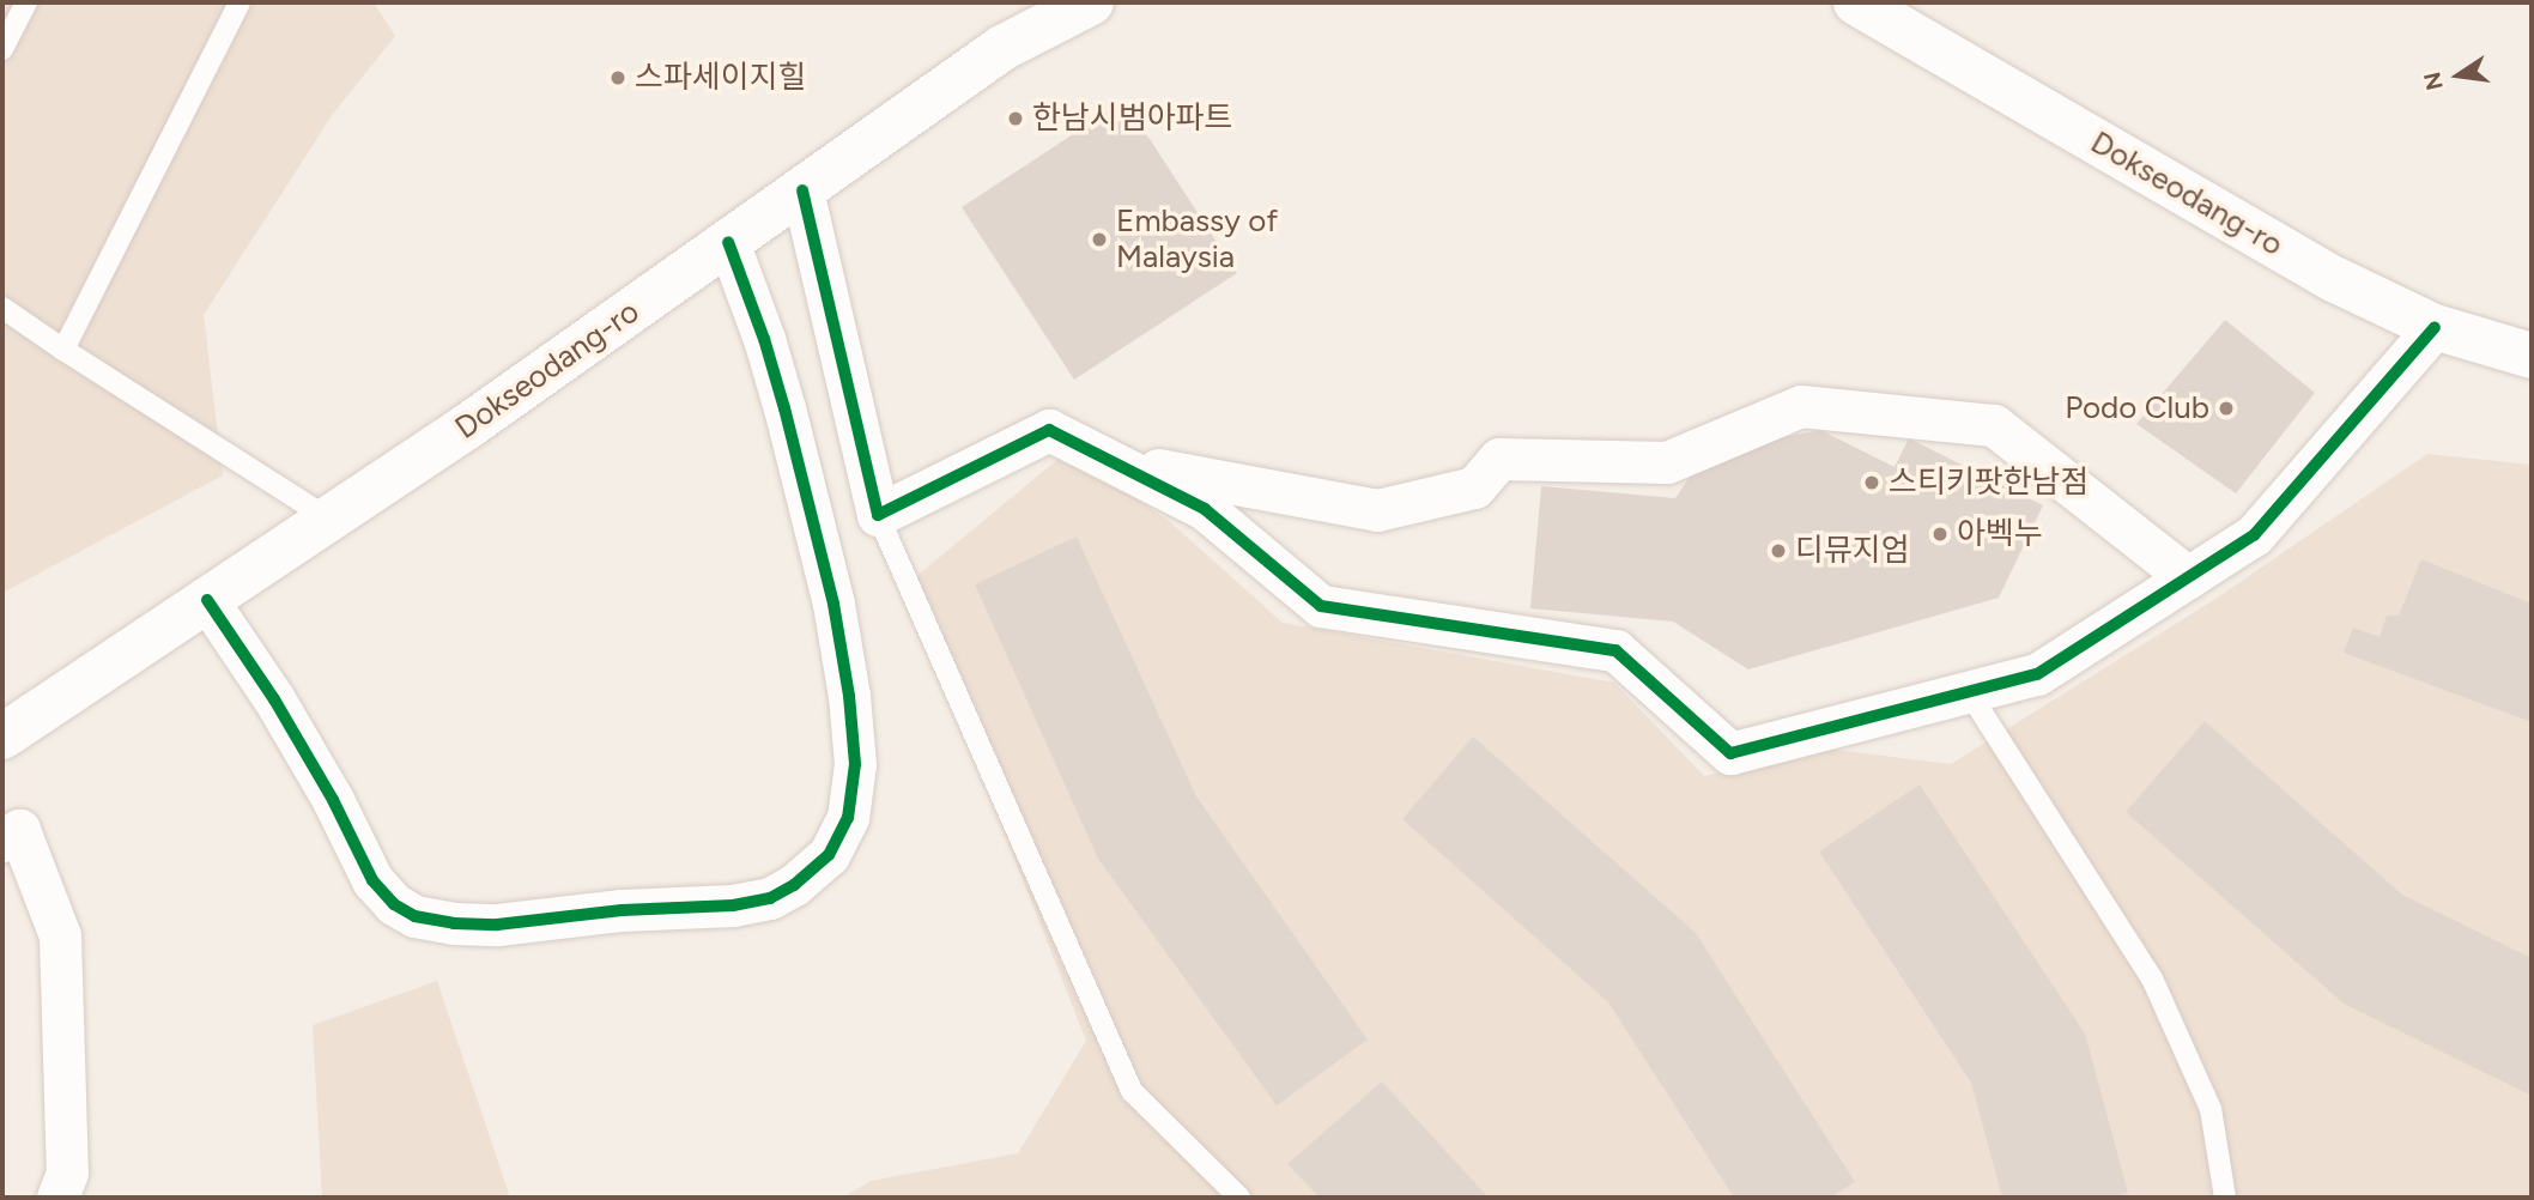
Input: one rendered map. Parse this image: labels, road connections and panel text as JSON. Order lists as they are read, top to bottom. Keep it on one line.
{"streets":{"main road":["Dokseodang-ro"]},"places":["스파세이지힐","한남시범아파트","Embassy of Malaysia","Podo Club","스티키팟한남점","아벡누","디뮤지엄"],"north":"left"}
